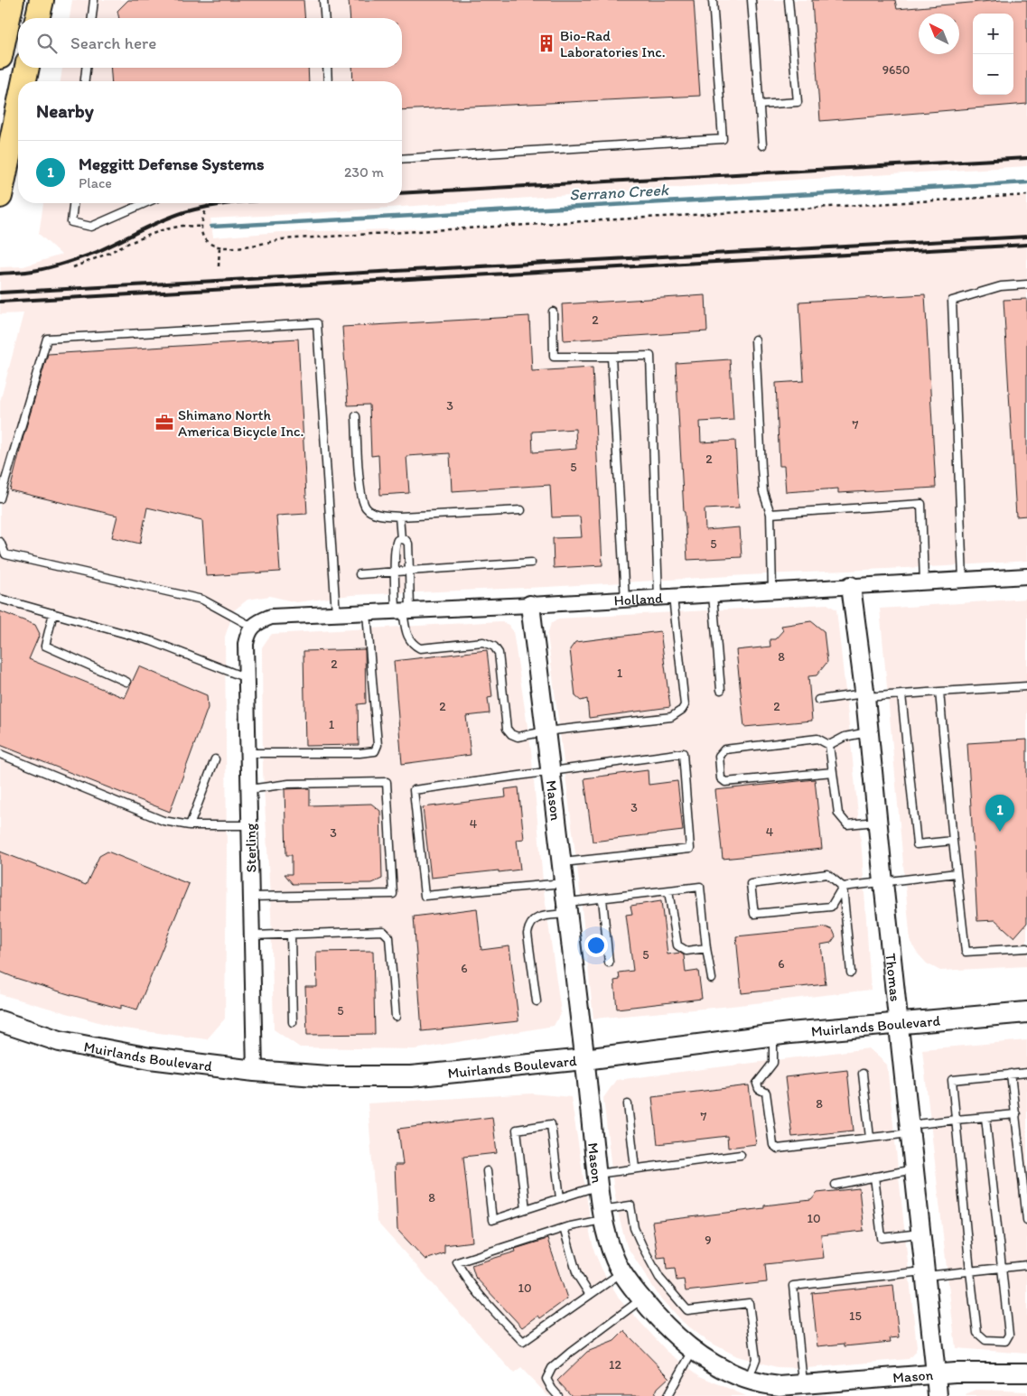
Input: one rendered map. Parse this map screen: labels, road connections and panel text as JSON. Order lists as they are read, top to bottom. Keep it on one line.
{"streets":{"main road":["Muirlands Boulevard"],"street":["Holland","Mason","Sterling","Thomas"]},"crossings":[["Holland","Mason"],["Holland","Sterling"],["Holland","Thomas"],["Mason","Thomas"],["Mason","Muirlands Boulevard"],["Sterling","Muirlands Boulevard"],["Thomas","Muirlands Boulevard"]],"water":["Serrano Creek"],"places":{"building":["Bio-Rad Laboratories Inc."],"office":["Shimano North America Bicycle Inc."]},"house_numbers":["9650","2","3","7","2","5","5","8","2","1","2","2","1","3","4","4","3","5","6","6","5","8","7","8","10","9","10","15","12"],"north":"top left","page":{"map_buttons":["+","−"],"search":"Search here","heading":"Nearby","list":[{"mark":"1","name":"Meggitt Defense Systems","note":"Place","value":"230 m"}],"pins":"1"}}
